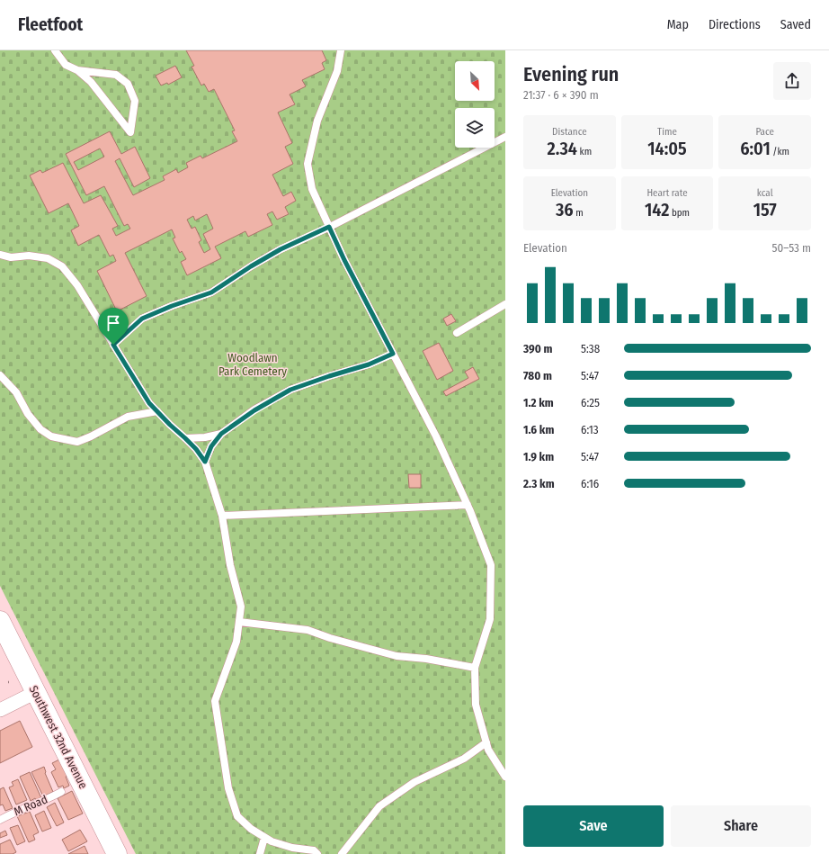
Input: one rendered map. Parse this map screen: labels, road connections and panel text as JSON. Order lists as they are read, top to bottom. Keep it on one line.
{"streets":{"street":["Southwest 32nd Avenue"],"lane":["M Road"]},"parks":["Woodlawn Park Cemetery"],"north":"bottom right","page":{"header":"Fleetfoot","nav":["Map","Directions","Saved"],"heading":["Evening run","21:37 · 6 × 390 m"],"stats":[["Distance","2.34 km"],["Time","14:05"],["Pace","6:01 /km"],["Elevation","36 m"],["Heart rate","142 bpm"],["kcal","157"]],"chart":["Elevation","50–53 m"],"list":[{"name":"390 m","note":"5:38"},{"name":"780 m","note":"5:47"},{"name":"1.2 km","note":"6:25"},{"name":"1.6 km","note":"6:13"},{"name":"1.9 km","note":"5:47"},{"name":"2.3 km","note":"6:16"}],"buttons":["Save","Share"]}}
